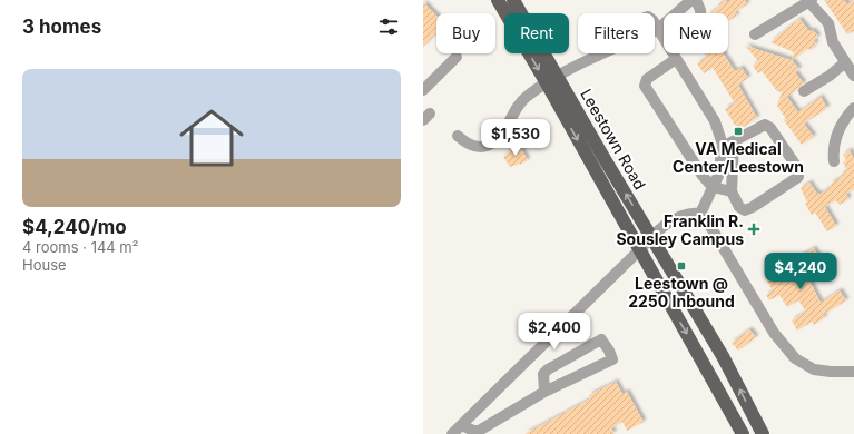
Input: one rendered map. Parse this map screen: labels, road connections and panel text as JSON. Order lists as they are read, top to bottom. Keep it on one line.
{"streets":{"main road":["Leestown Road"]},"places":{"transit":["VA Medical Center/Leestown","Leestown @ 2250 Inbound"],"health":["Franklin R. Sousley Campus"]},"page":{"heading":"3 homes","chip":["Buy","Rent","Filters","New"],"list":[{"name":"$4,240/mo","note":"4 rooms · 144 m² · House"}],"price":["$1,530","$4,240","$2,400"]}}
